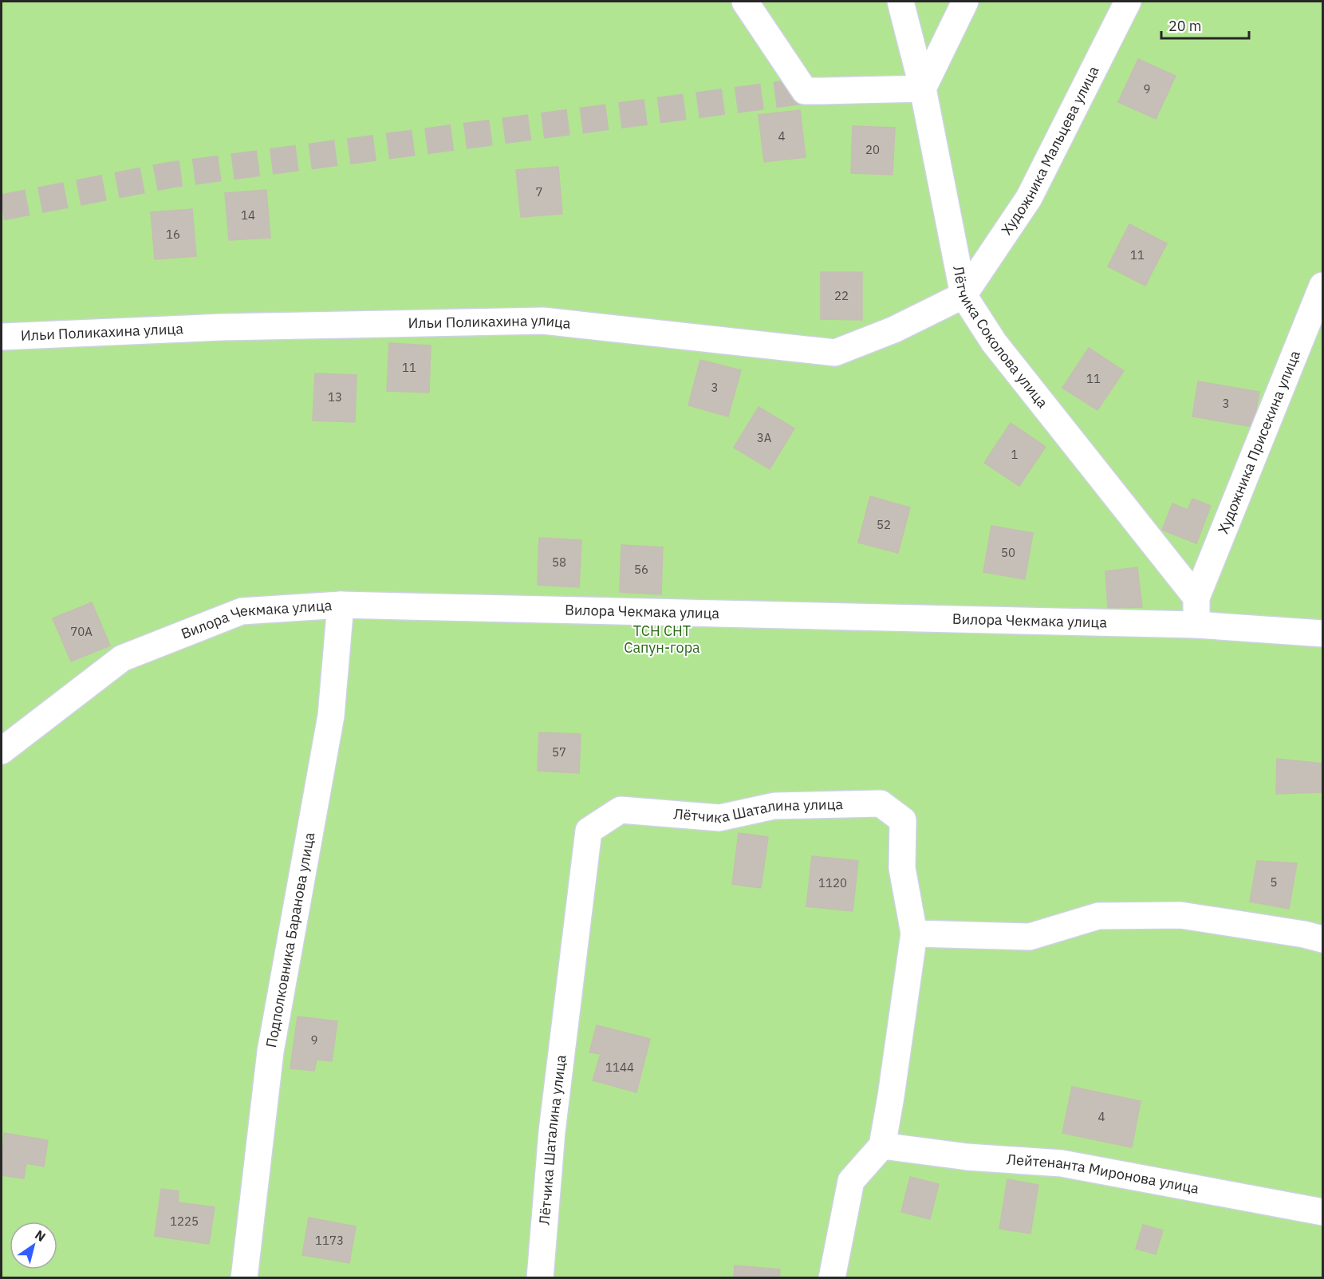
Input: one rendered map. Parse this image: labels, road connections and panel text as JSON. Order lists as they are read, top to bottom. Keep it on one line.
{"streets":{"street":["Художника Мальцева улица","Ильи Поликахина улица","Лётчика Соколова улица","Художника Присекина улица","Вилора Чекмака улица","Лётчика Шаталина улица","Подполковника Баранова улица","Лейтенанта Миронова улица"]},"crossings":[["Художника Мальцева улица","Ильи Поликахина улица"],["Художника Мальцева улица","Лётчика Соколова улица"],["Ильи Поликахина улица","Лётчика Соколова улица"],["Лётчика Соколова улица","Художника Присекина улица"],["Вилора Чекмака улица","Подполковника Баранова улица"],["Лётчика Шаталина улица","Лейтенанта Миронова улица"]],"parks":["ТСН СНТ Сапун-гора"],"house_numbers":["9","4","20","7","14","16","11","22","11","11","3","13","3","3А","1","52","50","58","56","70А","57","5","1120","9","1144","4","1225","1173"],"scale_bar":"20 m","north":"top right"}
